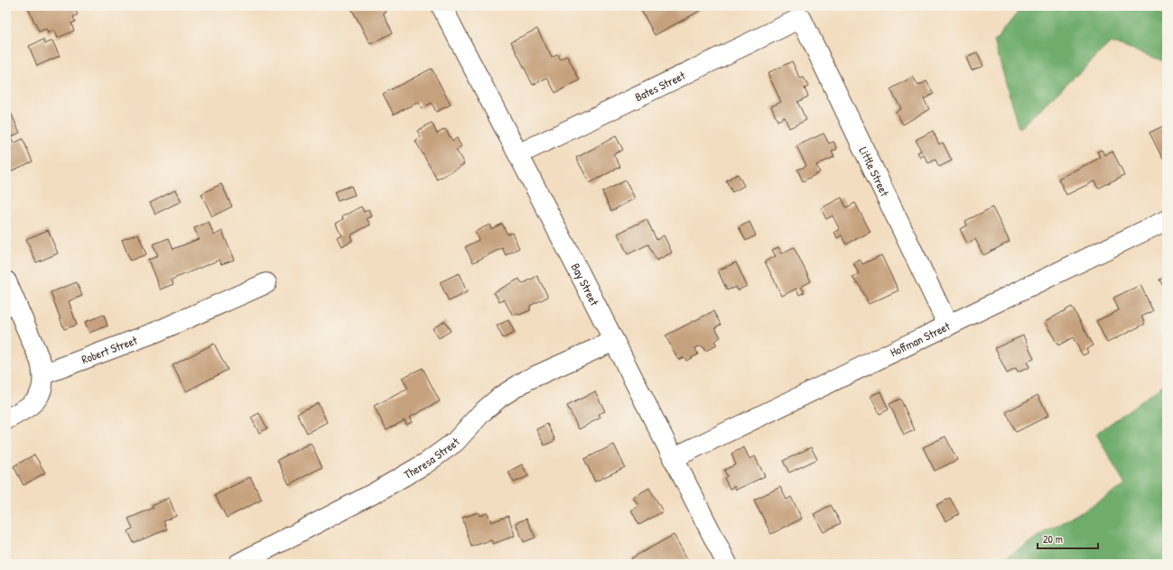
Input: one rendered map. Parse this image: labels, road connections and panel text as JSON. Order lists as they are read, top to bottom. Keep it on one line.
{"streets":{"street":["Bates Street","Little Street","Bay Street","Hoffman Street","Robert Street","Theresa Street"]},"crossings":[["Bates Street","Little Street"],["Bates Street","Bay Street"],["Little Street","Hoffman Street"],["Bay Street","Hoffman Street"],["Bay Street","Theresa Street"]],"scale_bar":"20 m"}
